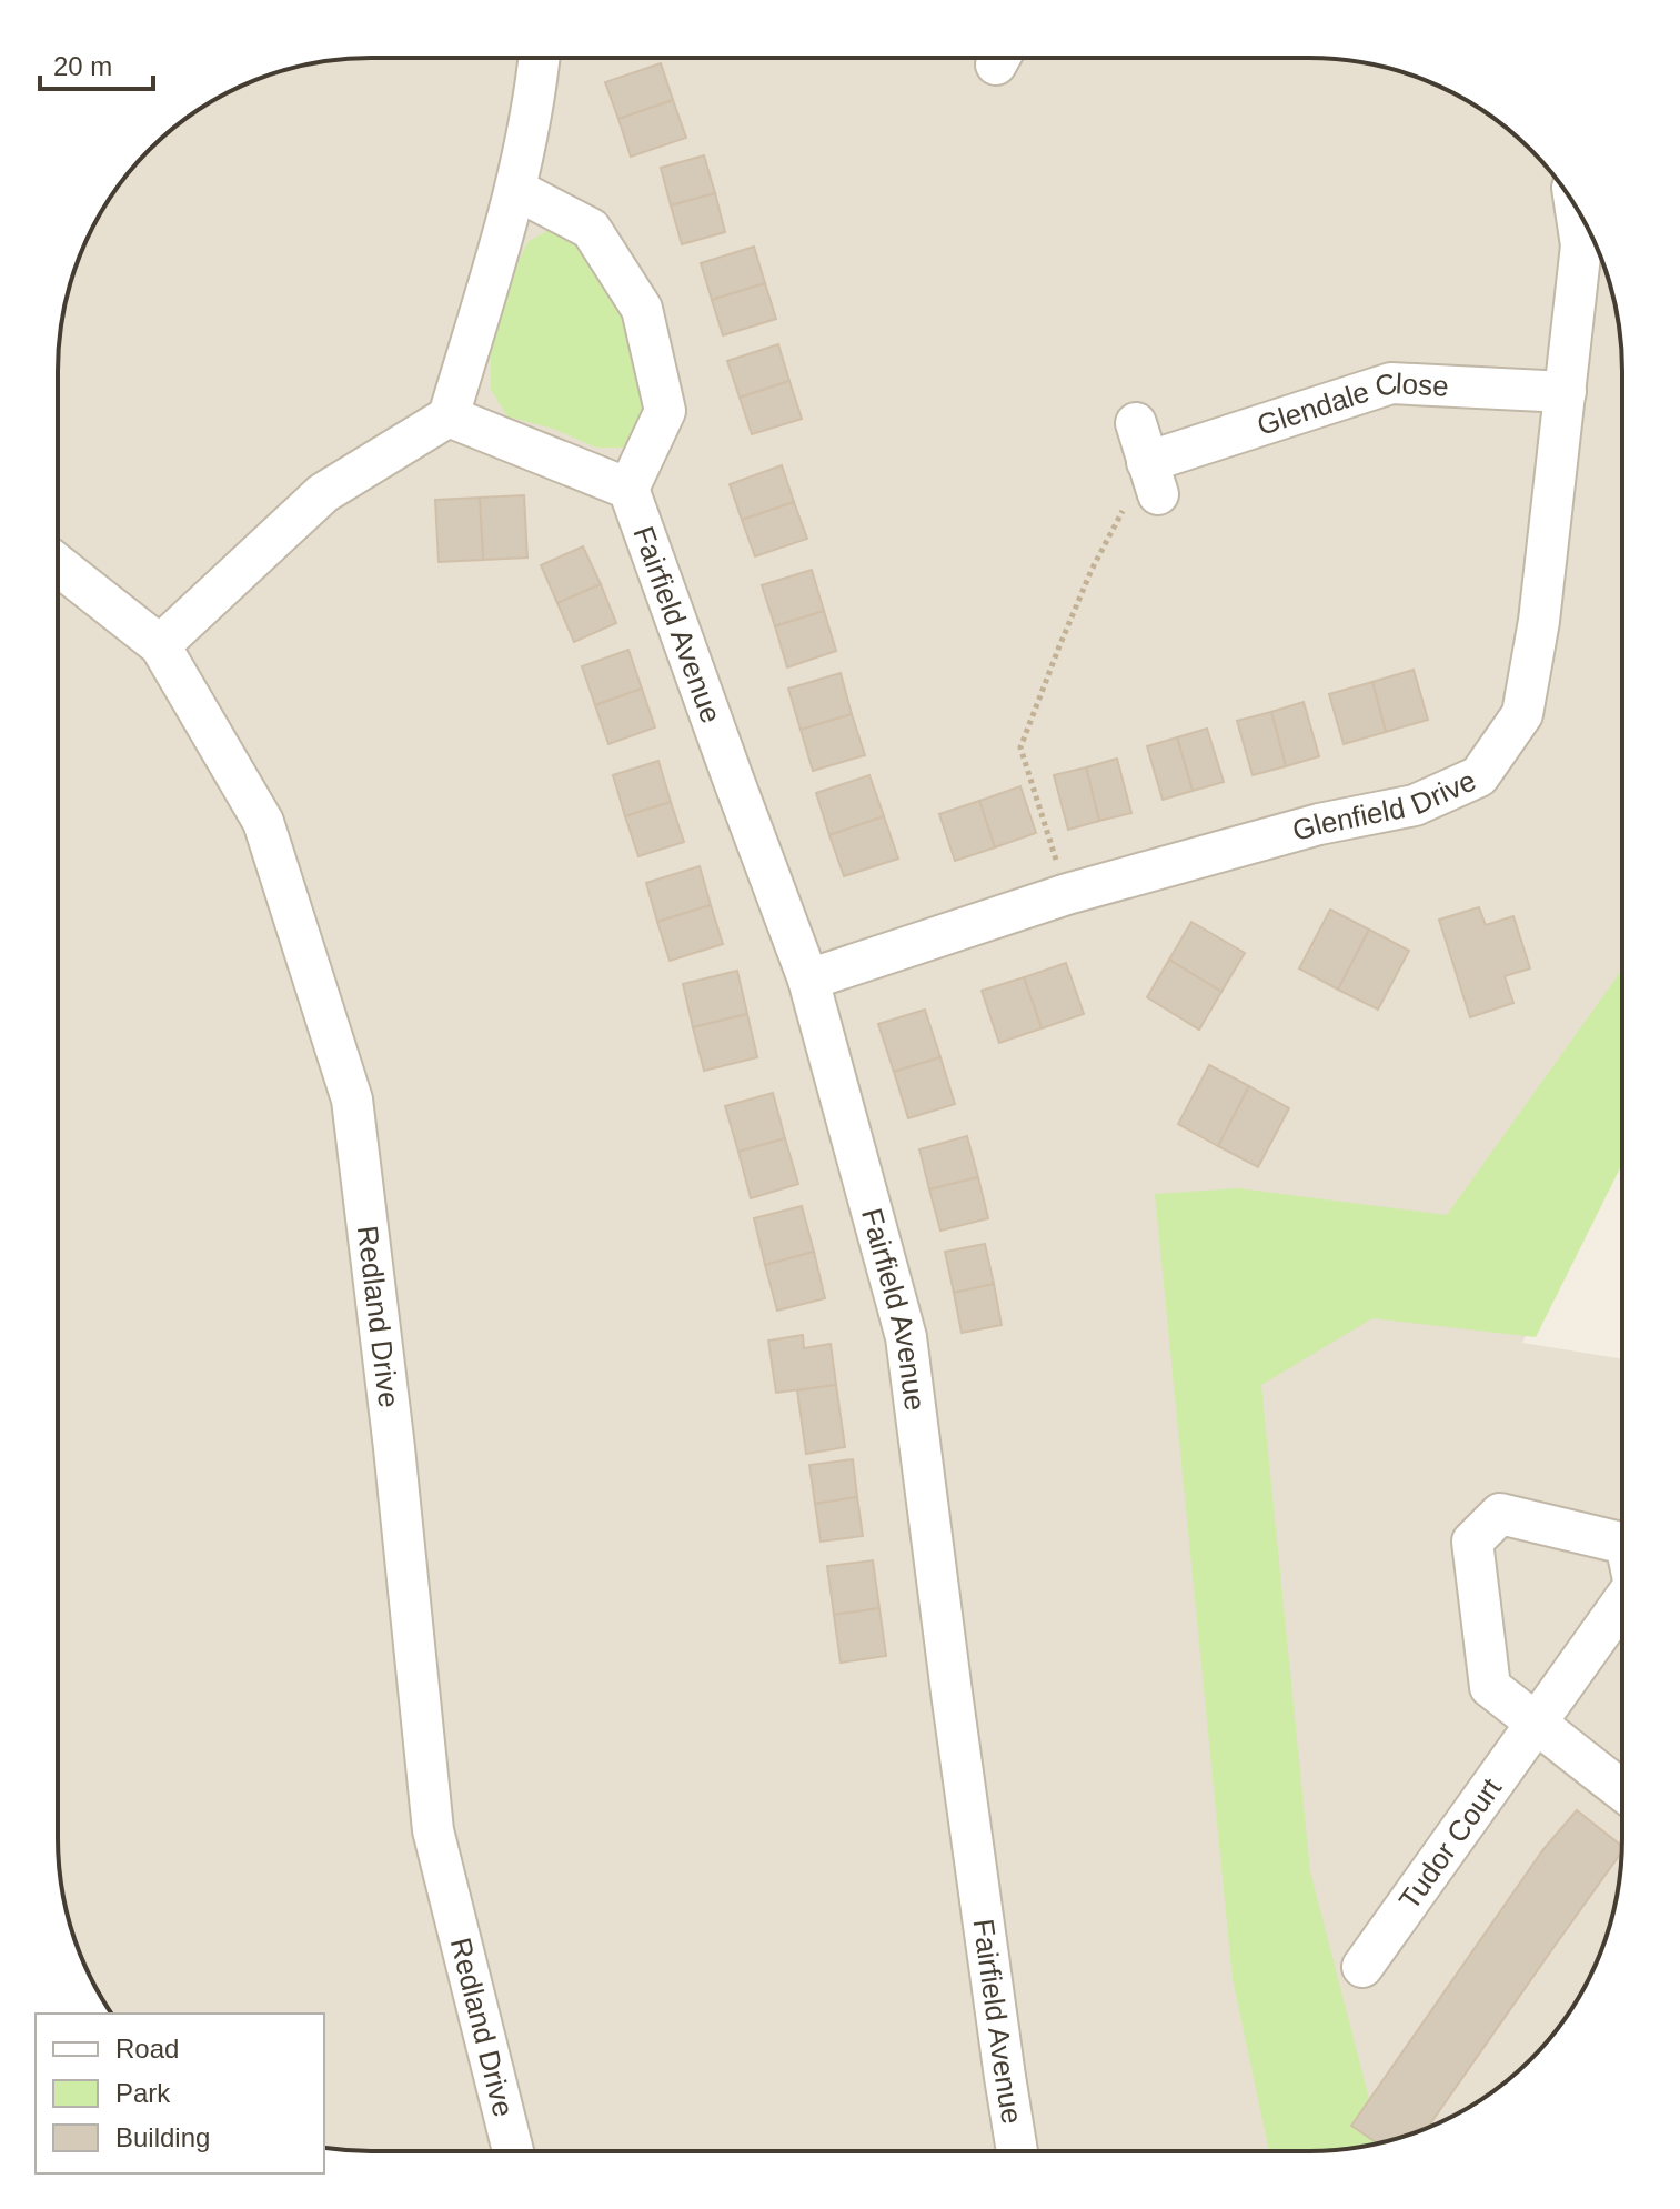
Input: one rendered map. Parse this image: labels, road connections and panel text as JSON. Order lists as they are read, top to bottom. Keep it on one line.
{"streets":{"street":["Glendale Close","Fairfield Avenue","Glenfield Drive","Redland Drive","Tudor Court"]},"crossings":[["Glendale Close","Glenfield Drive"],["Fairfield Avenue","Glenfield Drive"]],"legend":["Road","Park","Building"],"scale_bar":"20 m"}
